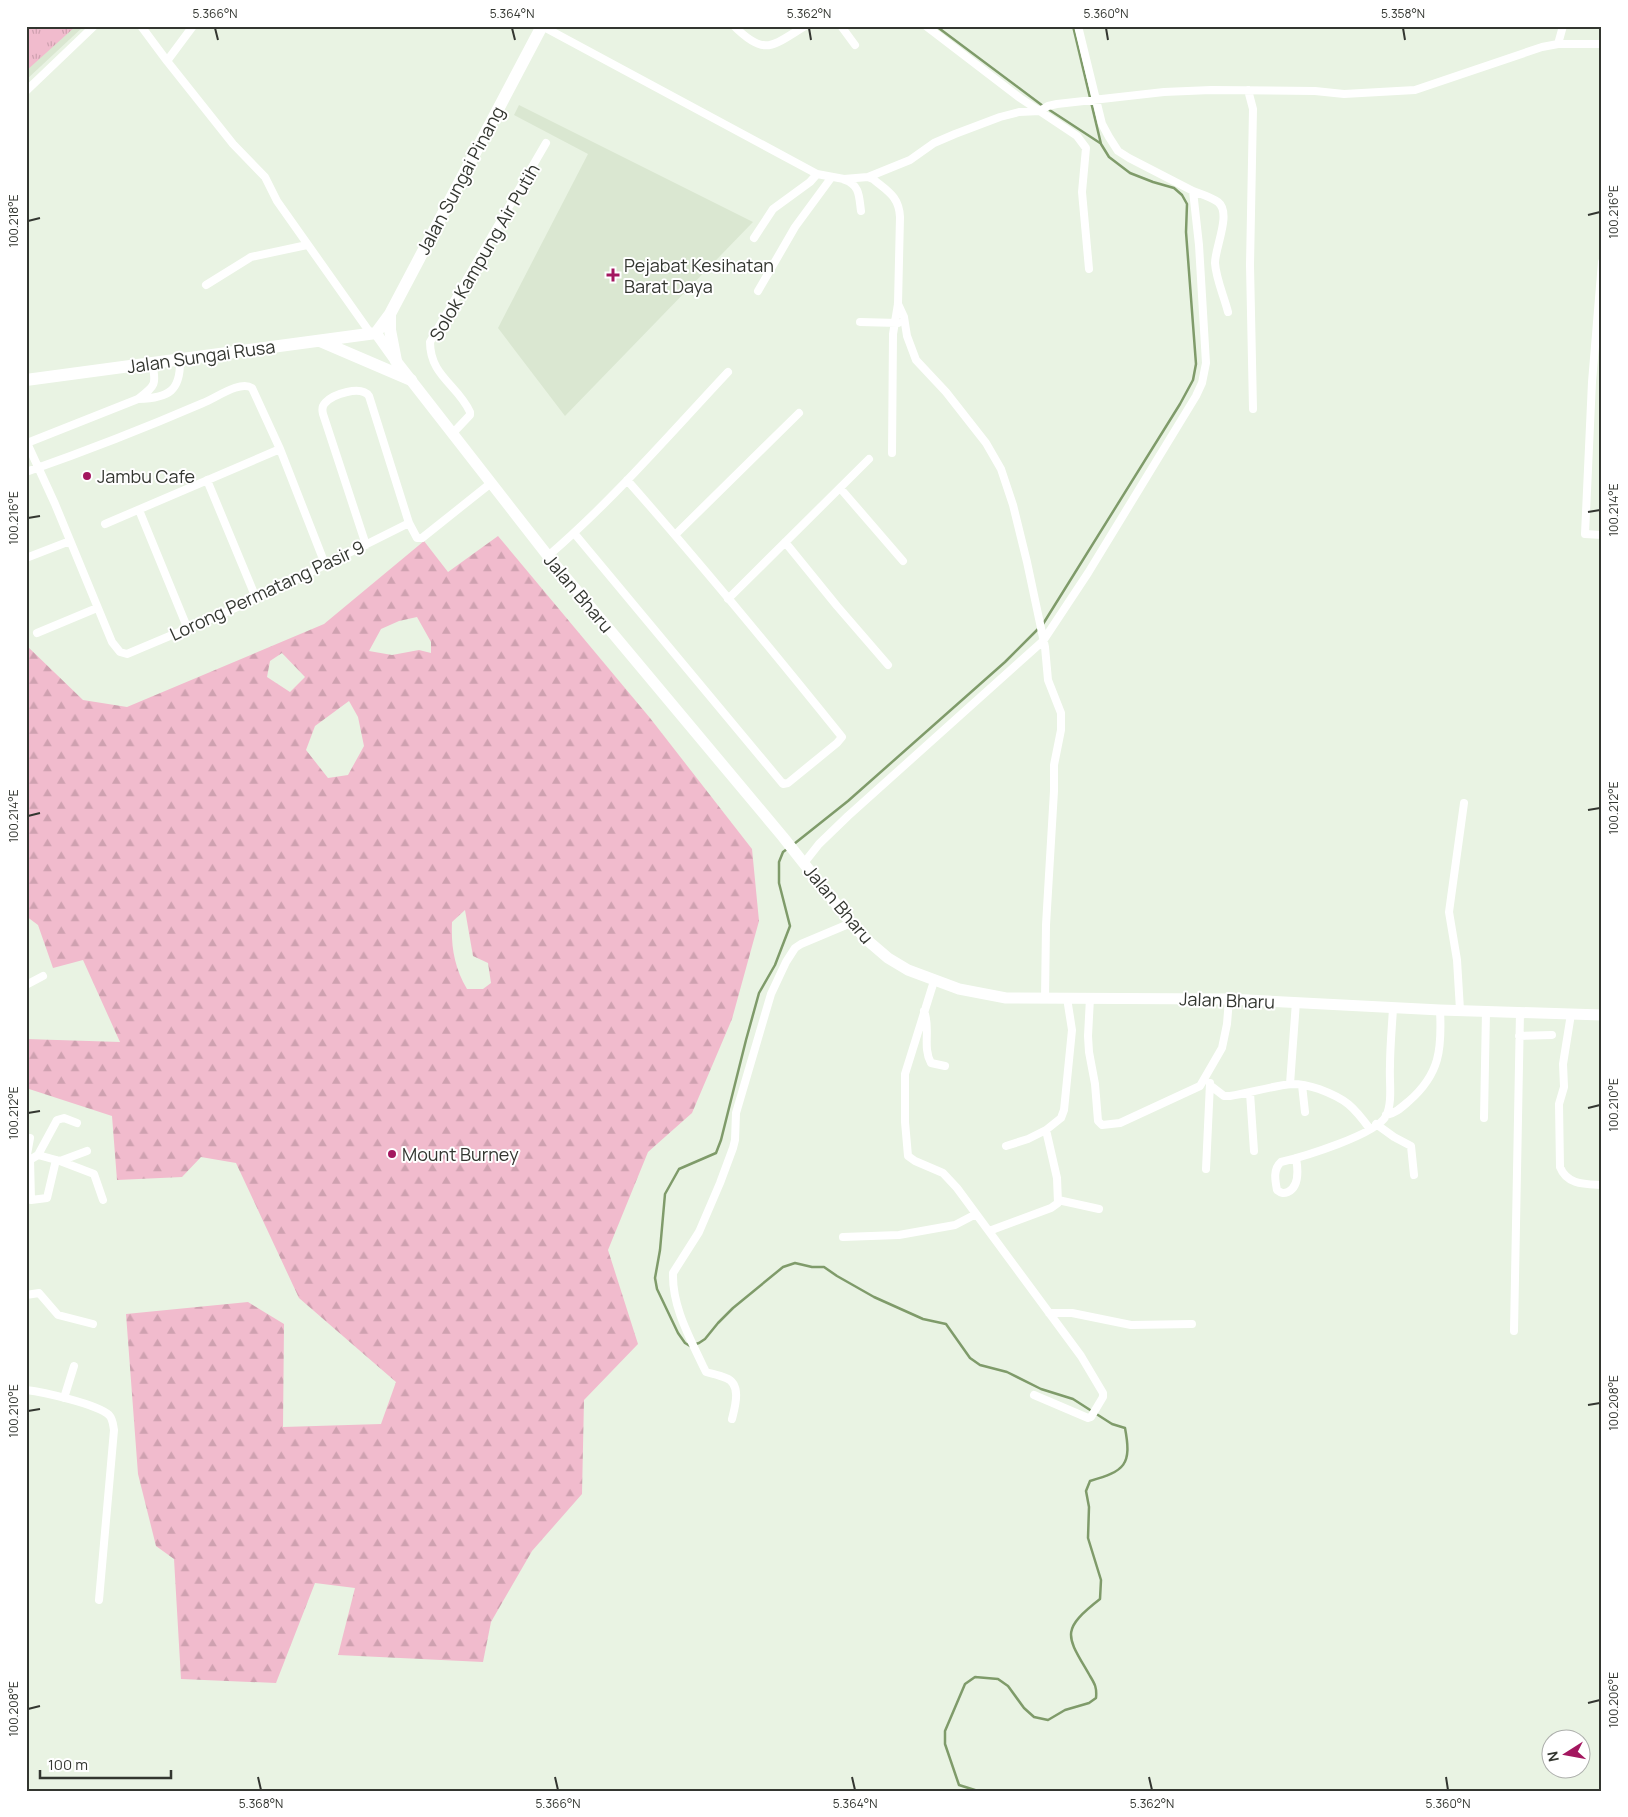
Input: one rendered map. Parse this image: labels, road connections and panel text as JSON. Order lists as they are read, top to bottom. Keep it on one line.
{"streets":{"main road":["Jalan Sungai Pinang","Jalan Sungai Rusa","Jalan Bharu"],"street":["Solok Kampung Air Putih","Lorong Permatang Pasir 9"]},"crossings":[["Jalan Sungai Pinang","Jalan Sungai Rusa"],["Jalan Sungai Pinang","Jalan Bharu"],["Solok Kampung Air Putih","Jalan Bharu"],["Jalan Sungai Rusa","Jalan Bharu"]],"places":{"health":["Pejabat Kesihatan Barat Daya"],"other":["Jambu Cafe","Mount Burney"]},"scale_bar":"100 m","north":"left","coordinates":["5.366°N","5.364°N","5.362°N","5.360°N","5.358°N","100.216°E","100.218°E","100.214°E","100.212°E","100.210°E","100.208°E","100.206°E","5.368°N"]}
